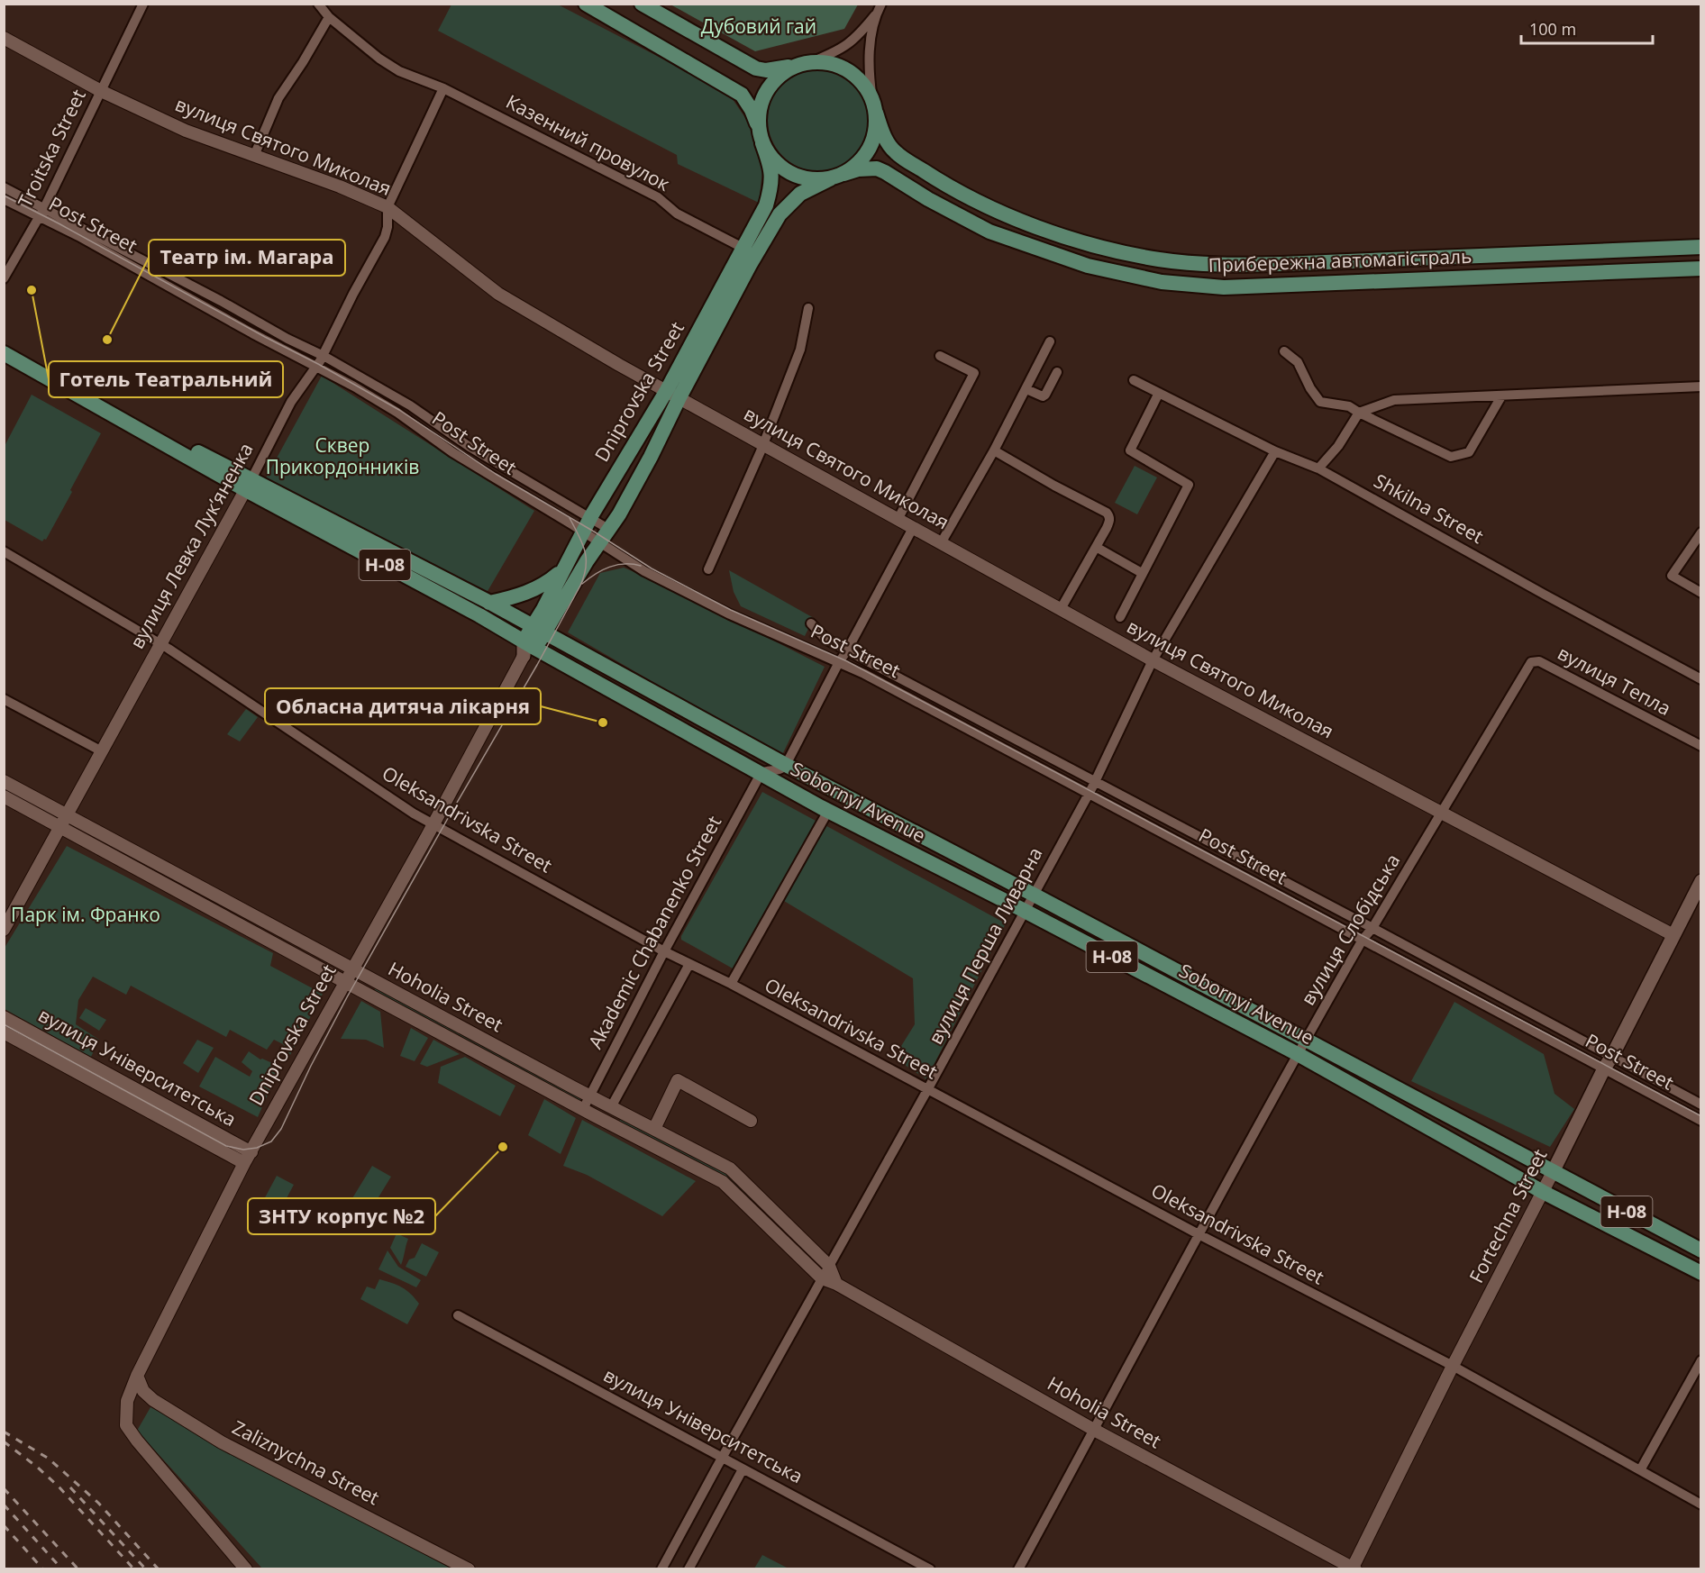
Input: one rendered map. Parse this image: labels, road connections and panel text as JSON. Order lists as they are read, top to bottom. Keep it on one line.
{"streets":{"main road":["Прибережна автомагістраль","Dniprovska Street","Н-08","Sobornyi Avenue","Fortechna Street"],"street":["Казенний провулок","вулиця Святого Миколая","Troitska Street","Post Street","Shkilna Street","вулиця Левка Лукʼяненка","вулиця Тепла","Oleksandrivska Street","вулиця Слобідська","Akademic Chabanenko Street","вулиця Перша Ливарна","Hoholia Street","вулиця Університетська","Zaliznychna Street"]},"crossings":[["Казенний провулок","Dniprovska Street"],["Казенний провулок","вулиця Левка Лукʼяненка"],["вулиця Святого Миколая","Troitska Street"],["вулиця Святого Миколая","Dniprovska Street"],["вулиця Святого Миколая","вулиця Левка Лукʼяненка"],["вулиця Святого Миколая","вулиця Слобідська"],["вулиця Святого Миколая","вулиця Перша Ливарна"],["вулиця Святого Миколая","Fortechna Street"],["Troitska Street","Post Street"],["Post Street","Dniprovska Street"],["Post Street","вулиця Левка Лукʼяненка"],["Post Street","вулиця Слобідська"],["Post Street","вулиця Перша Ливарна"],["Post Street","Fortechna Street"],["Прибережна автомагістраль","Dniprovska Street"],["Dniprovska Street","Sobornyi Avenue"],["Dniprovska Street","Oleksandrivska Street"],["Dniprovska Street","Hoholia Street"],["Dniprovska Street","вулиця Університетська"],["Dniprovska Street","Zaliznychna Street"],["Shkilna Street","вулиця Перша Ливарна"],["вулиця Левка Лукʼяненка","Sobornyi Avenue"],["вулиця Левка Лукʼяненка","Oleksandrivska Street"],["вулиця Левка Лукʼяненка","Hoholia Street"],["вулиця Тепла","вулиця Слобідська"],["Sobornyi Avenue","вулиця Слобідська"],["Sobornyi Avenue","Akademic Chabanenko Street"],["Sobornyi Avenue","вулиця Перша Ливарна"],["Sobornyi Avenue","Fortechna Street"],["Oleksandrivska Street","вулиця Слобідська"],["Oleksandrivska Street","Akademic Chabanenko Street"],["Oleksandrivska Street","вулиця Перша Ливарна"],["Oleksandrivska Street","Fortechna Street"],["вулиця Слобідська","Hoholia Street"],["Akademic Chabanenko Street","Hoholia Street"],["вулиця Перша Ливарна","Hoholia Street"],["вулиця Перша Ливарна","вулиця Університетська"],["Hoholia Street","Fortechna Street"]],"parks":["Дубовий гай","Сквер Прикордонників","Парк ім. Франко"],"places":["Готель Театральний","Театр ім. Магара","Обласна дитяча лікарня","ЗНТУ корпус №2"],"scale_bar":"100 m"}
